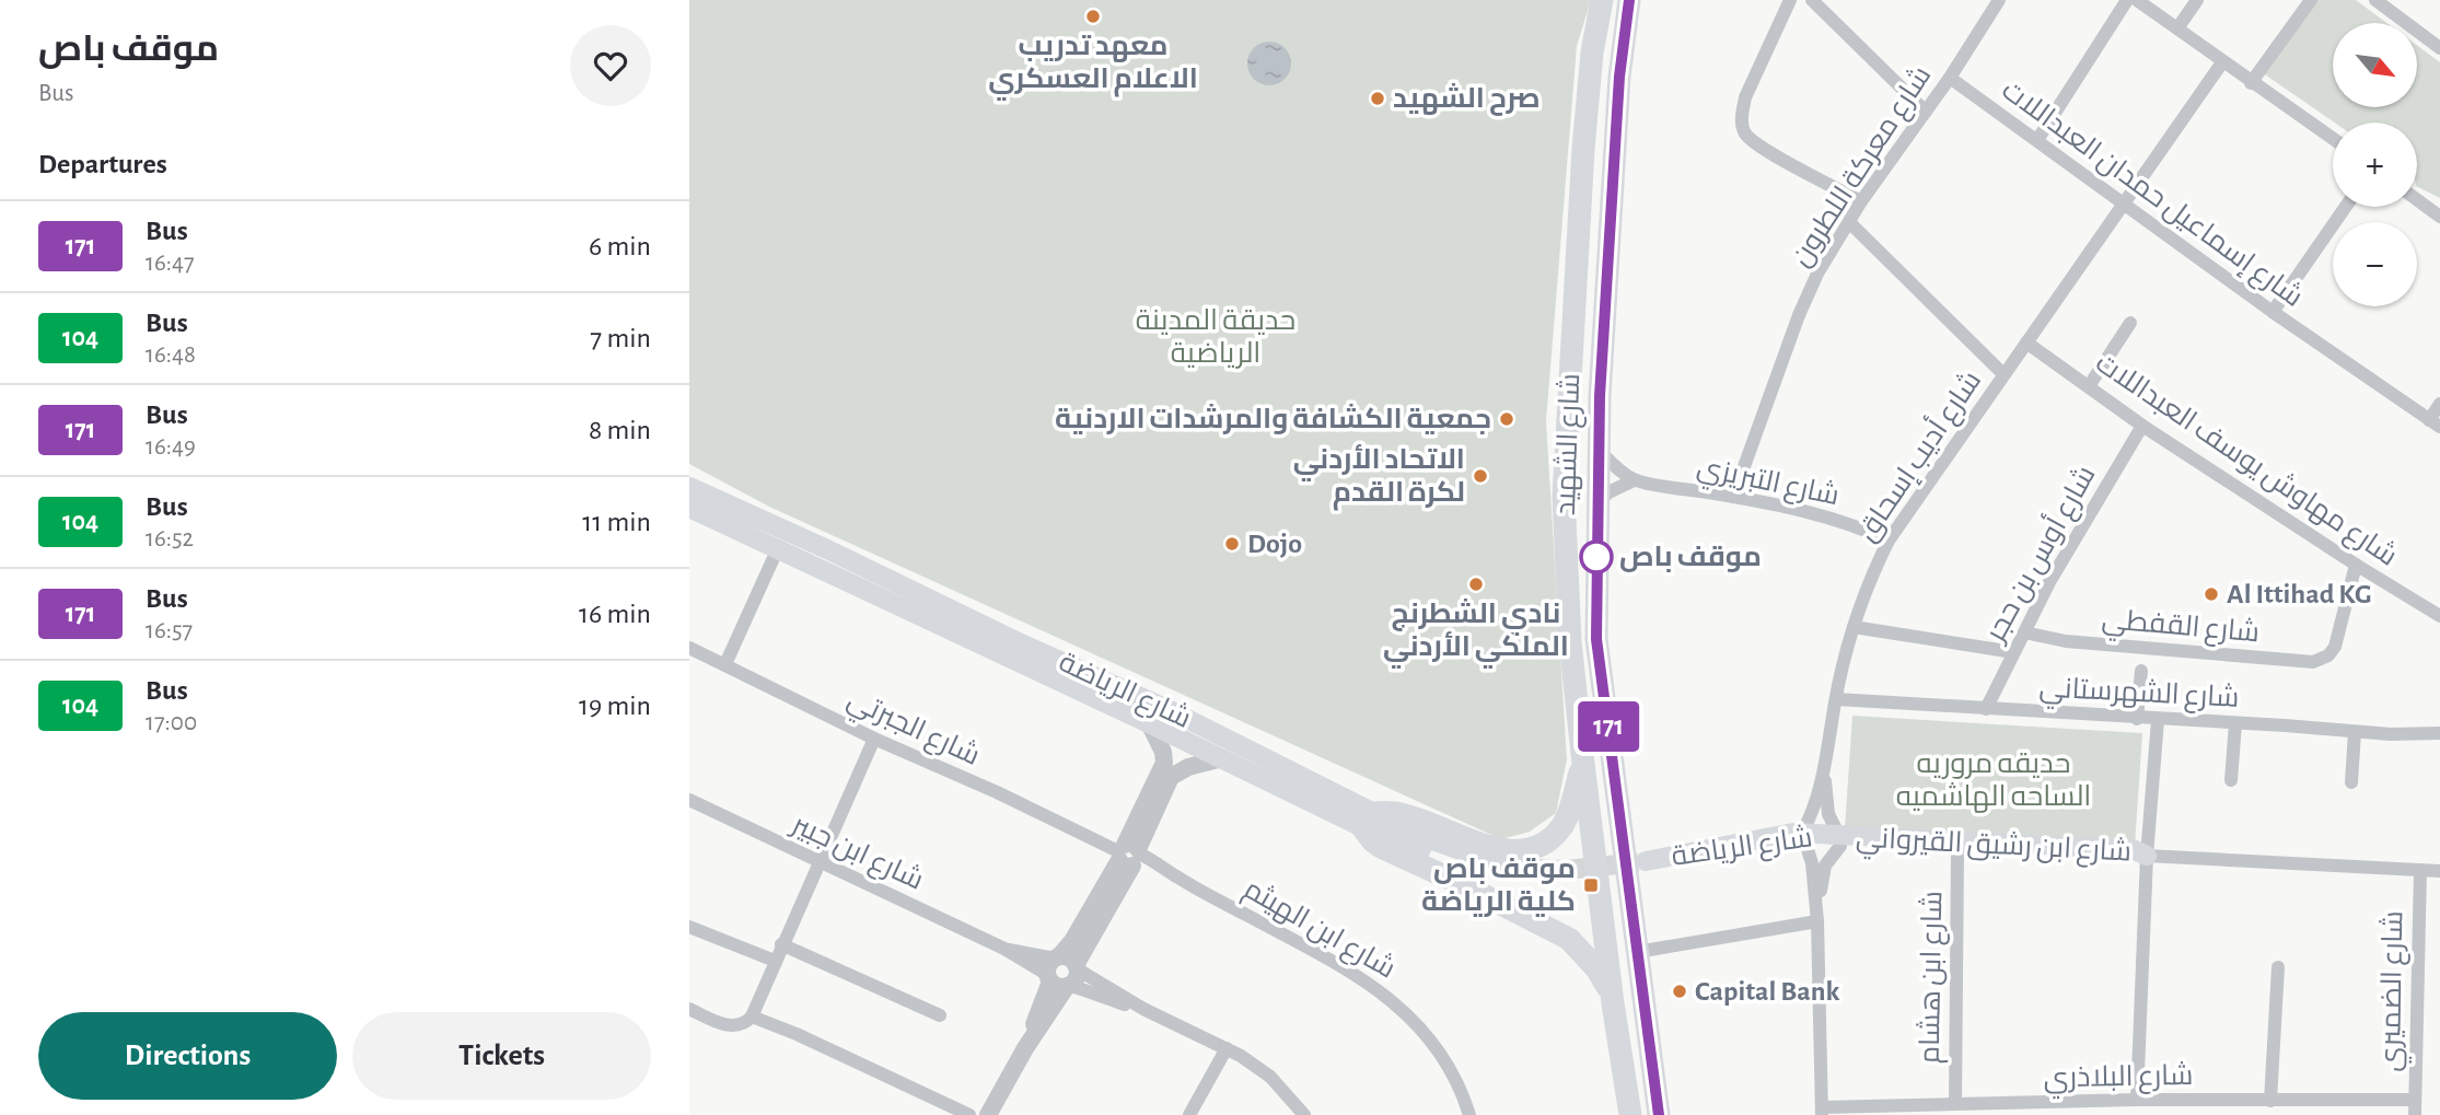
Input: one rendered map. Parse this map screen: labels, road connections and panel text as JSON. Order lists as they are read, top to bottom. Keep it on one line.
{"streets":{"highway":["شارع الشهيد"],"main road":["شارع الرياضة","شارع ابن رشيق القيرواني"],"street":["شارع معركة اللطرون","شارع إسماعيل حمدان العبداللات","شارع أديب إسحاق","شارع مهاوش يوسف العبداللات","شارع التبريزي","شارع أوس بن حجر","شارع القفطي","شارع الشهرستاني","شارع الجبرتي","شارع ابن جبير","شارع ابن الهيثم","شارع ابن هشام","شارع الضميري","شارع البلاذري"]},"crossings":[["شارع معركة اللطرون","شارع إسماعيل حمدان العبداللات"],["شارع معركة اللطرون","شارع التبريزي"],["شارع إسماعيل حمدان العبداللات","شارع أديب إسحاق"],["شارع أديب إسحاق","شارع مهاوش يوسف العبداللات"],["شارع أديب إسحاق","شارع التبريزي"],["شارع أديب إسحاق","شارع الرياضة"],["شارع أديب إسحاق","شارع الشهرستاني"],["شارع أديب إسحاق","شارع ابن رشيق القيرواني"],["شارع مهاوش يوسف العبداللات","شارع أوس بن حجر"],["شارع مهاوش يوسف العبداللات","شارع القفطي"],["شارع أوس بن حجر","شارع القفطي"],["شارع أوس بن حجر","شارع الشهرستاني"],["شارع الرياضة","شارع ابن رشيق القيرواني"],["شارع الجبرتي","شارع ابن الهيثم"],["شارع ابن رشيق القيرواني","شارع ابن هشام"],["شارع ابن رشيق القيرواني","شارع الضميري"],["شارع ابن هشام","شارع البلاذري"],["شارع الضميري","شارع البلاذري"]],"parks":["حديقة المدينة الرياضية","حديقه مروريه الساحه الهاشميه"],"places":{"other":["معهد تدريب الاعلام العسكري","صرح الشهيد","جمعية الكشافة والمرشدات الاردنية","الاتحاد الأردني لكرة القدم","Dojo","موقف باص","نادي الشطرنج الملكي الأردني","Al Ittihad KG","Capital Bank"],"transit":["موقف باص كلية الرياضة"]},"lines":["bus line 171"],"north":"bottom right","page":{"heading":[["موقف باص","Bus"],"Departures"],"on_map":"171","map_buttons":["+","−"],"list":[{"mark":"171","name":"Bus","note":"16:47","value":"6 min"},{"mark":"104","name":"Bus","note":"16:48","value":"7 min"},{"mark":"171","name":"Bus","note":"16:49","value":"8 min"},{"mark":"104","name":"Bus","note":"16:52","value":"11 min"},{"mark":"171","name":"Bus","note":"16:57","value":"16 min"},{"mark":"104","name":"Bus","note":"17:00","value":"19 min"}],"buttons":["Directions","Tickets"]}}
